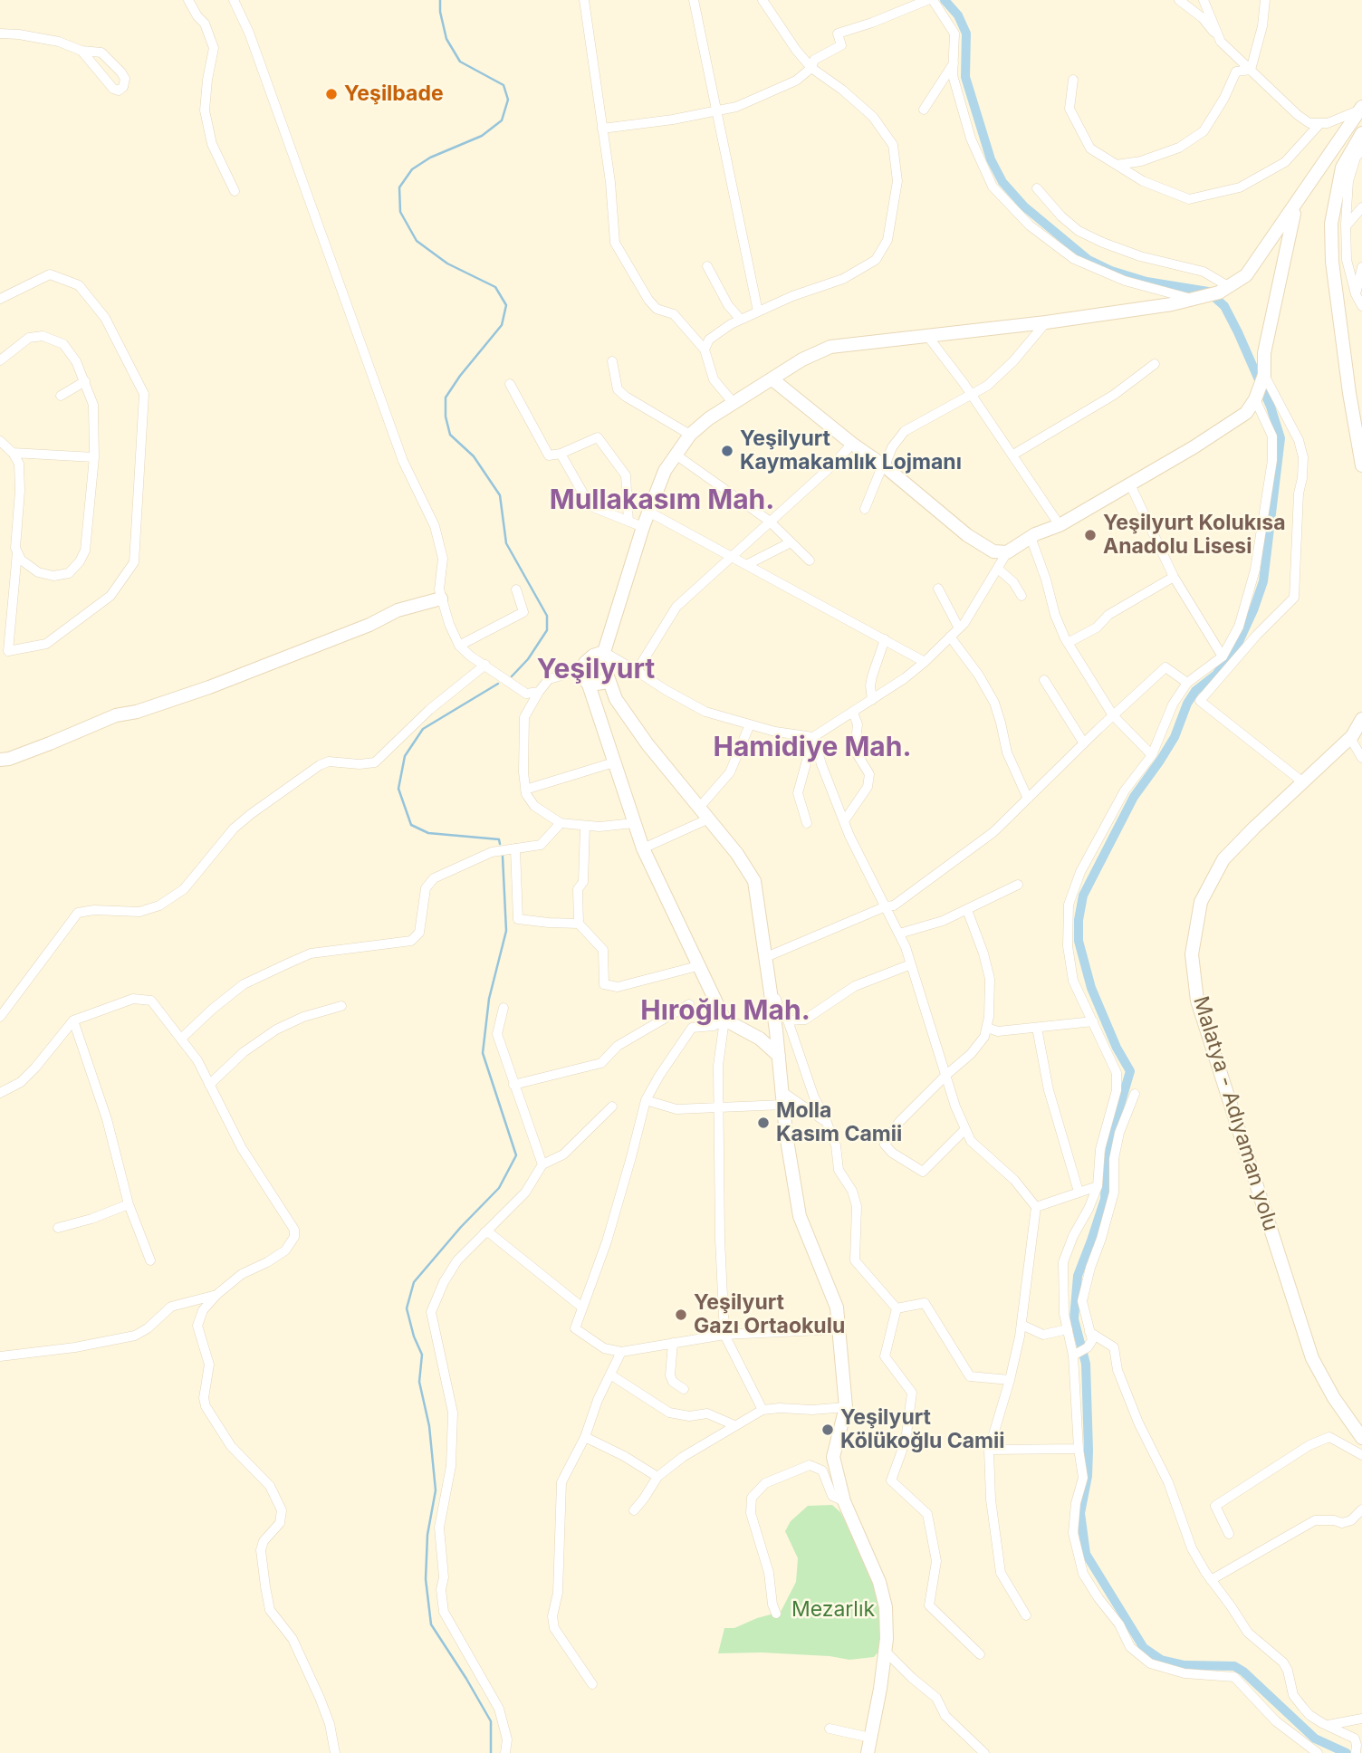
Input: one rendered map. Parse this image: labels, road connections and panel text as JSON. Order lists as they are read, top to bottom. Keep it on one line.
{"streets":{"main road":["Malatya - Adıyaman yolu"]},"districts":["Mullakasım Mah.","Yeşilyurt","Hamidiye Mah.","Hıroğlu Mah."],"parks":["Mezarlık"],"places":["Yeşilbade","Yeşilyurt Kaymakamlık Lojmanı","Yeşilyurt Kolukısa Anadolu Lisesi","Molla Kasım Camii","Yeşilyurt Gazı Ortaokulu","Yeşilyurt Kölükoğlu Camii"]}
